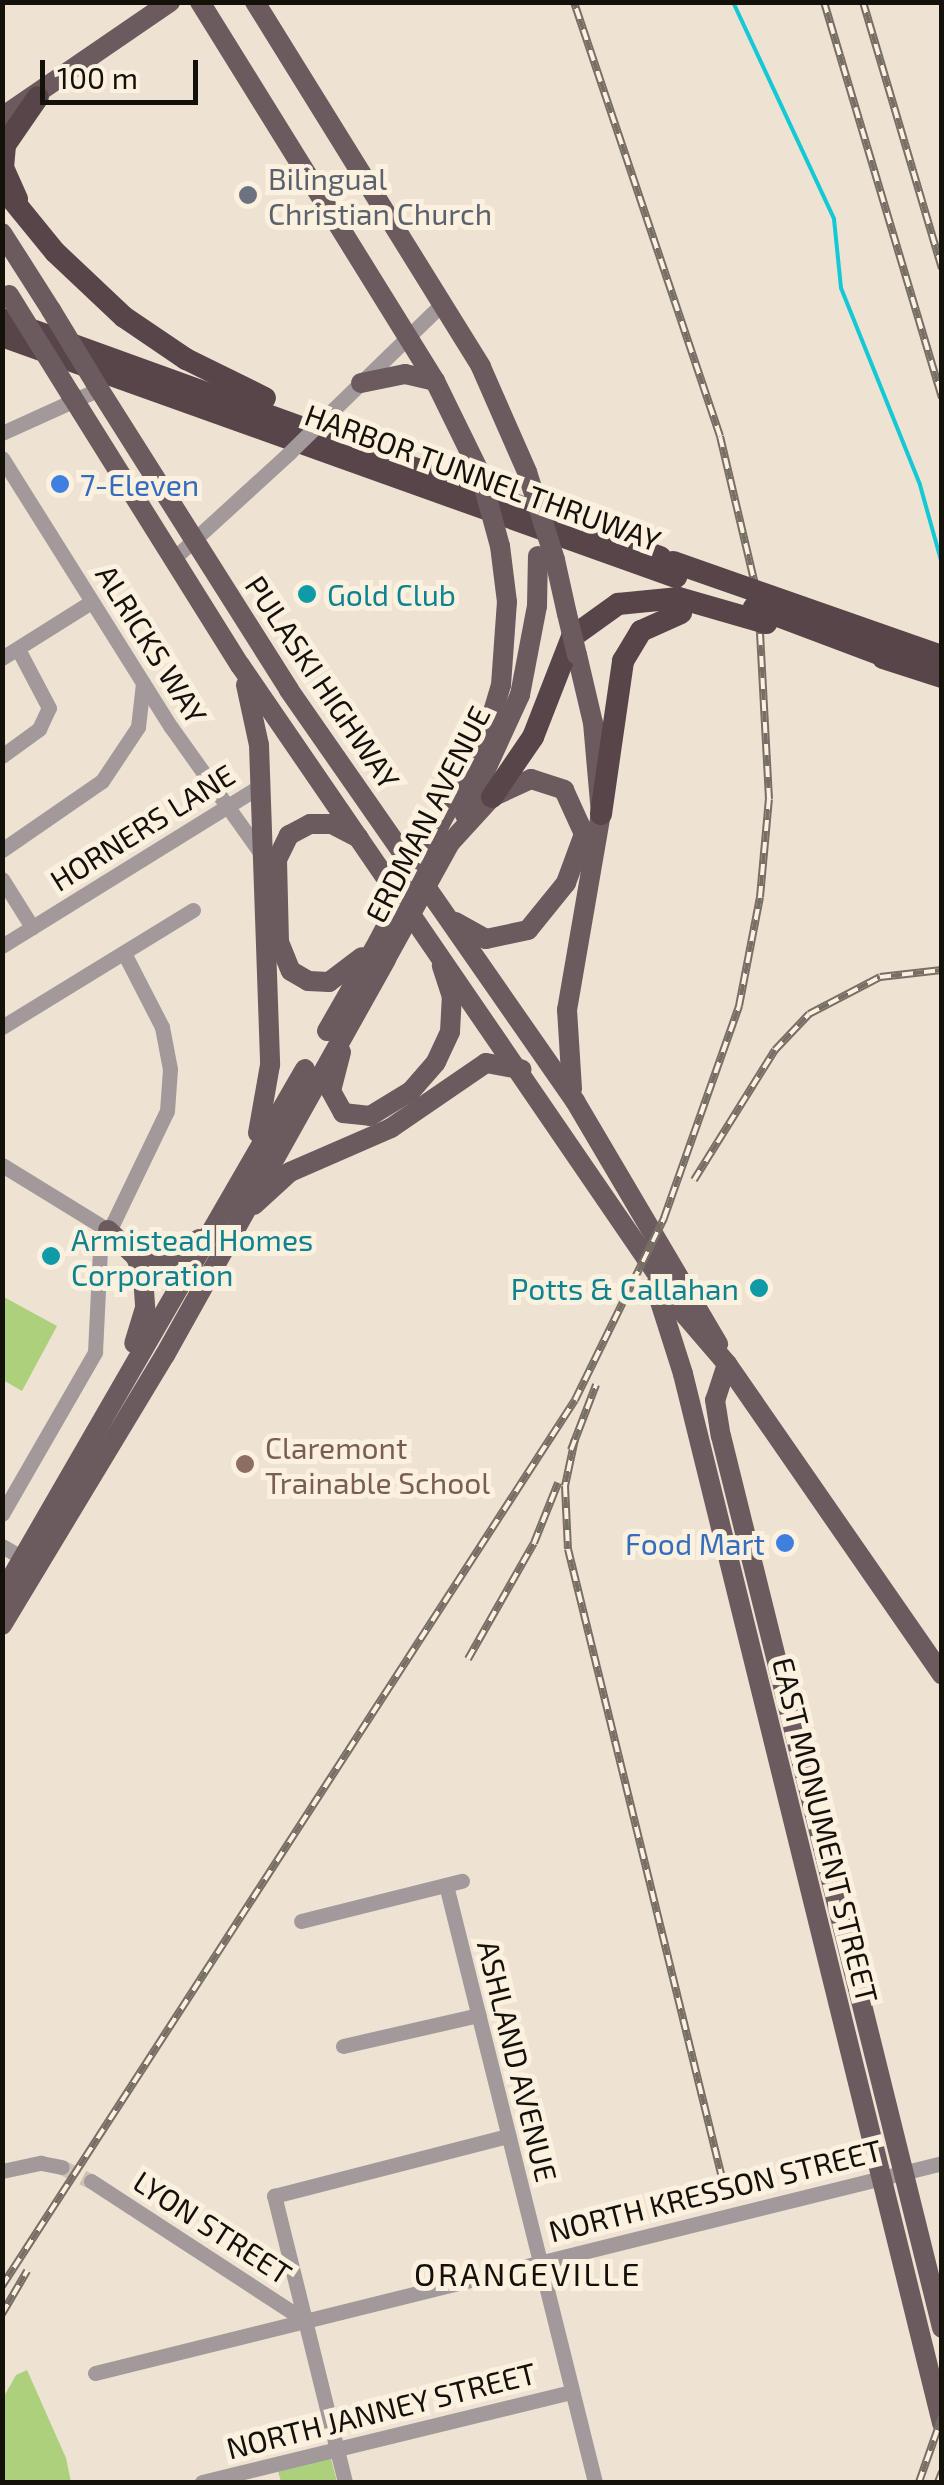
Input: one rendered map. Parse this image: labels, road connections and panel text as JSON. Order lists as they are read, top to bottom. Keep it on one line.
{"streets":{"highway":["HARBOR TUNNEL THRUWAY"],"main road":["PULASKI HIGHWAY","ERDMAN AVENUE","EAST MONUMENT STREET"],"street":["ALRICKS WAY","HORNERS LANE","ASHLAND AVENUE","NORTH KRESSON STREET","LYON STREET","NORTH JANNEY STREET"]},"crossings":[["ALRICKS WAY","HORNERS LANE"],["PULASKI HIGHWAY","EAST MONUMENT STREET"],["EAST MONUMENT STREET","NORTH KRESSON STREET"],["ASHLAND AVENUE","NORTH KRESSON STREET"],["ASHLAND AVENUE","NORTH JANNEY STREET"],["NORTH KRESSON STREET","LYON STREET"]],"districts":["ORANGEVILLE"],"places":["Bilingual Christian Church","7-Eleven","Gold Club","Armistead Homes Corporation","Potts & Callahan","Claremont Trainable School","Food Mart"],"scale_bar":"100 m"}
